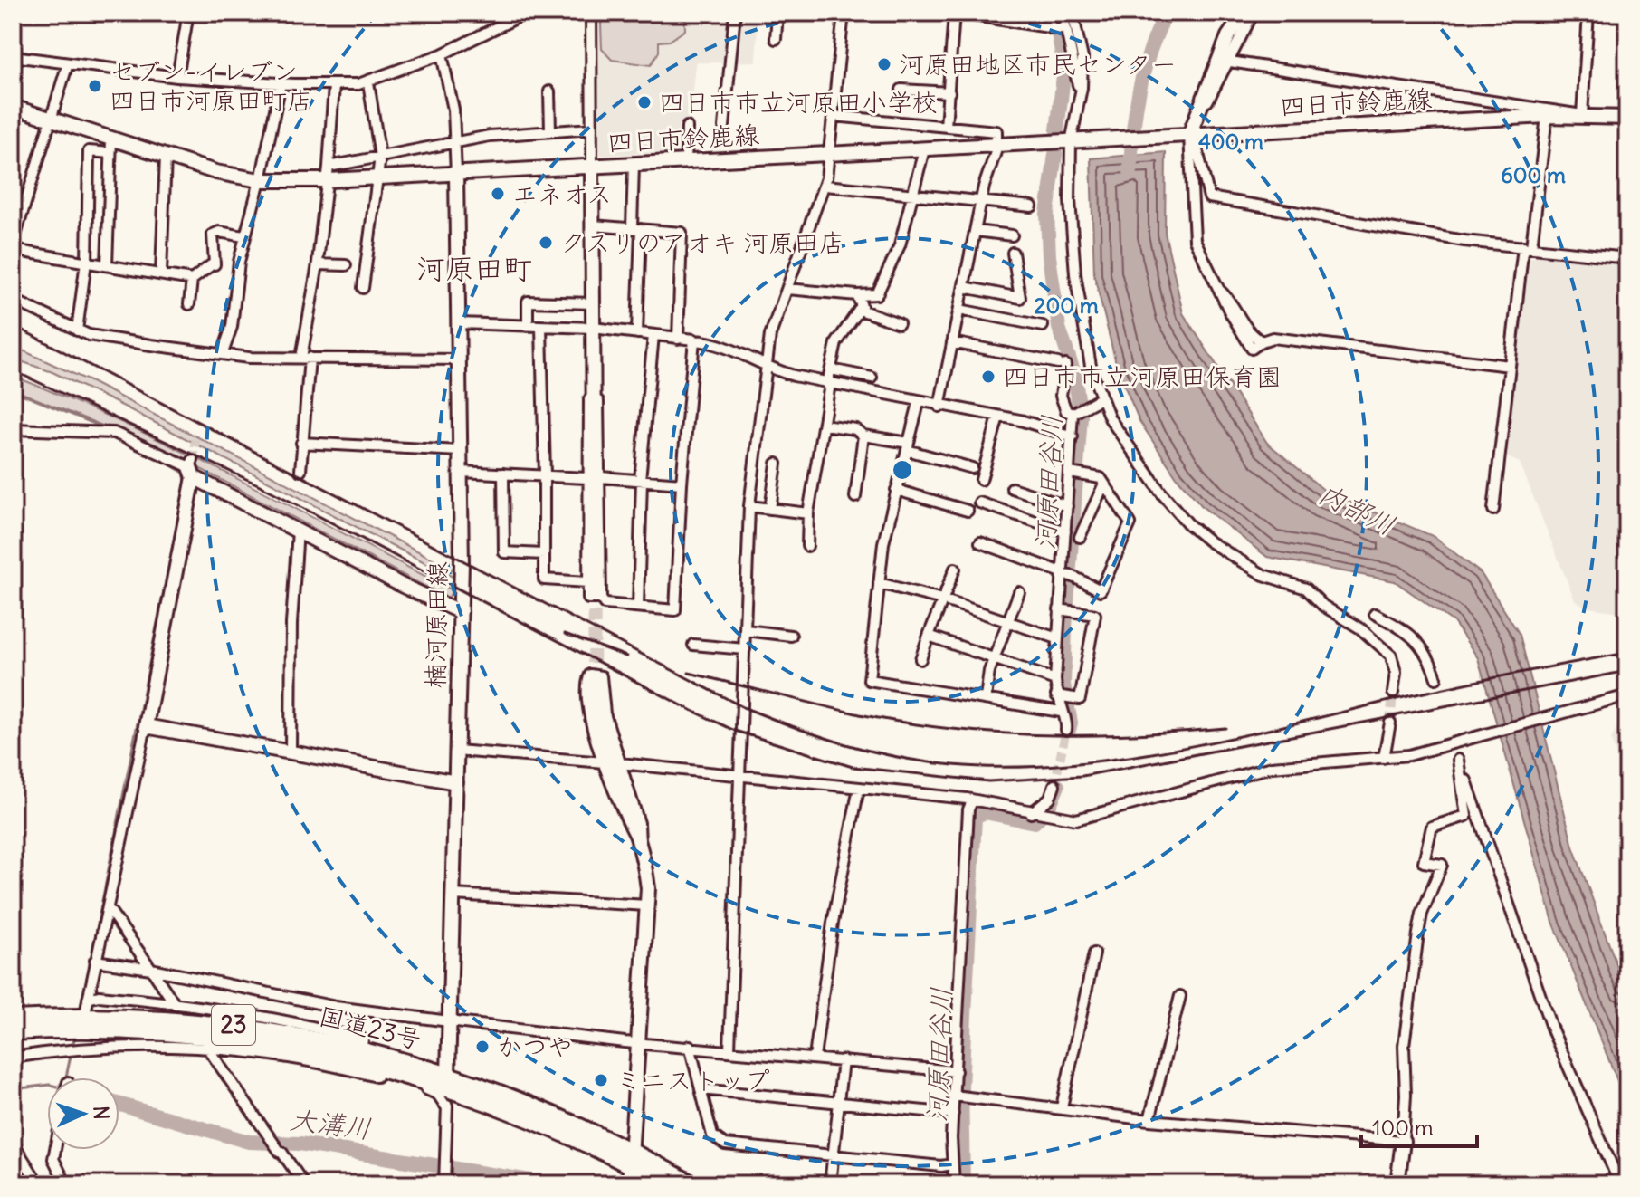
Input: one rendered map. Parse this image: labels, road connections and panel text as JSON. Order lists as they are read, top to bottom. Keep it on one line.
{"streets":{"highway":["23","国道23号"],"main road":["四日市鈴鹿線","楠河原田線"]},"crossings":[["四日市鈴鹿線","楠河原田線"],["楠河原田線","国道23号"]],"districts":["河原田町"],"water":["河原田谷川","内部川","大溝川"],"places":["河原田地区市民センター","セブン-イレブン 四日市河原田町店","四日市市立河原田小学校","エネオス","クスリのアオキ 河原田店","四日市市立河原田保育園","かつや","ミニストップ"],"scale_bar":"100 m","north":"right","rings":["400 m","600 m","200 m"]}
